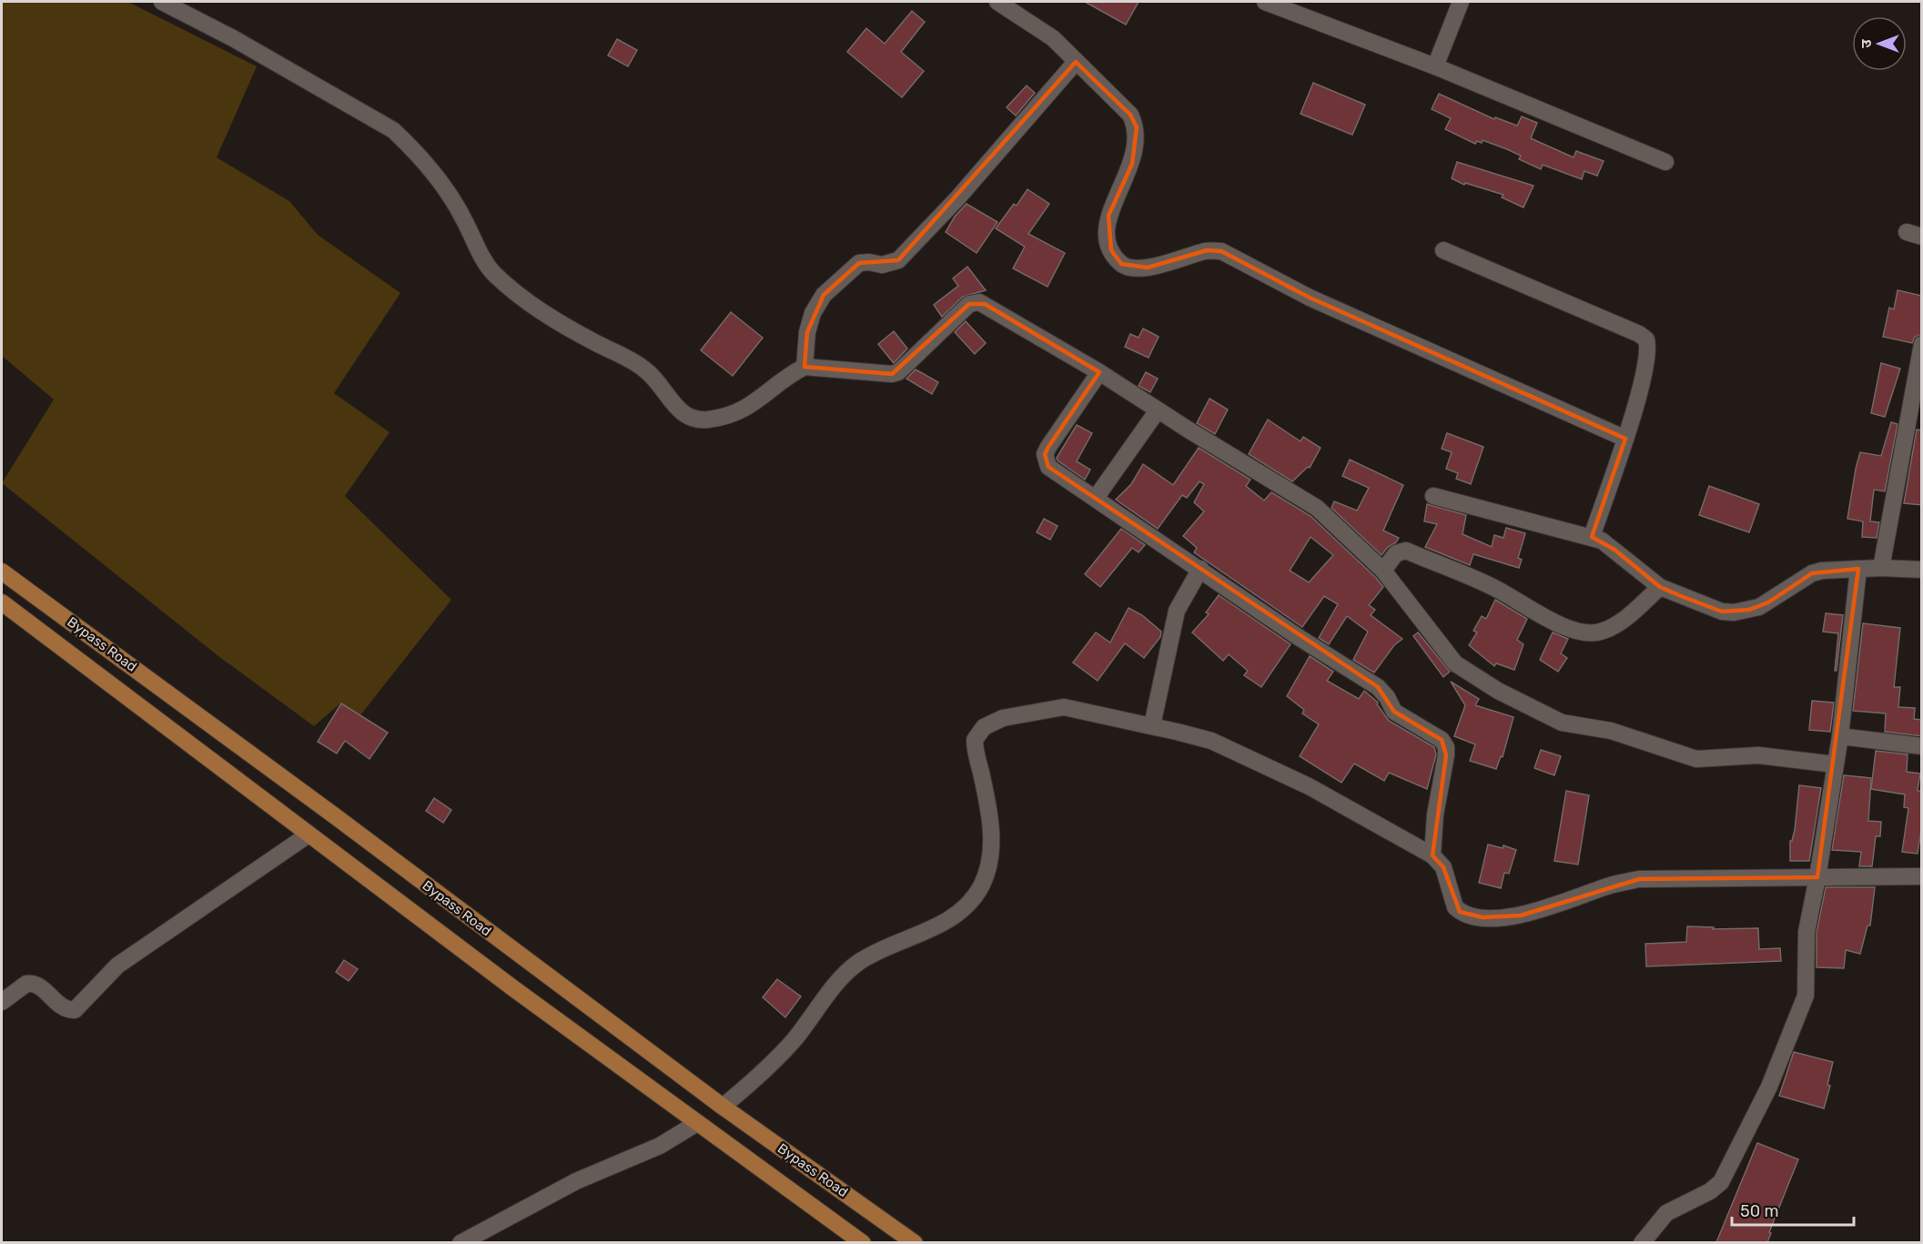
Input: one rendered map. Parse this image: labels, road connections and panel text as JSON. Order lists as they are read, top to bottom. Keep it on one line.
{"streets":{"main road":["Bypass Road"]},"scale_bar":"50 m","north":"left"}
